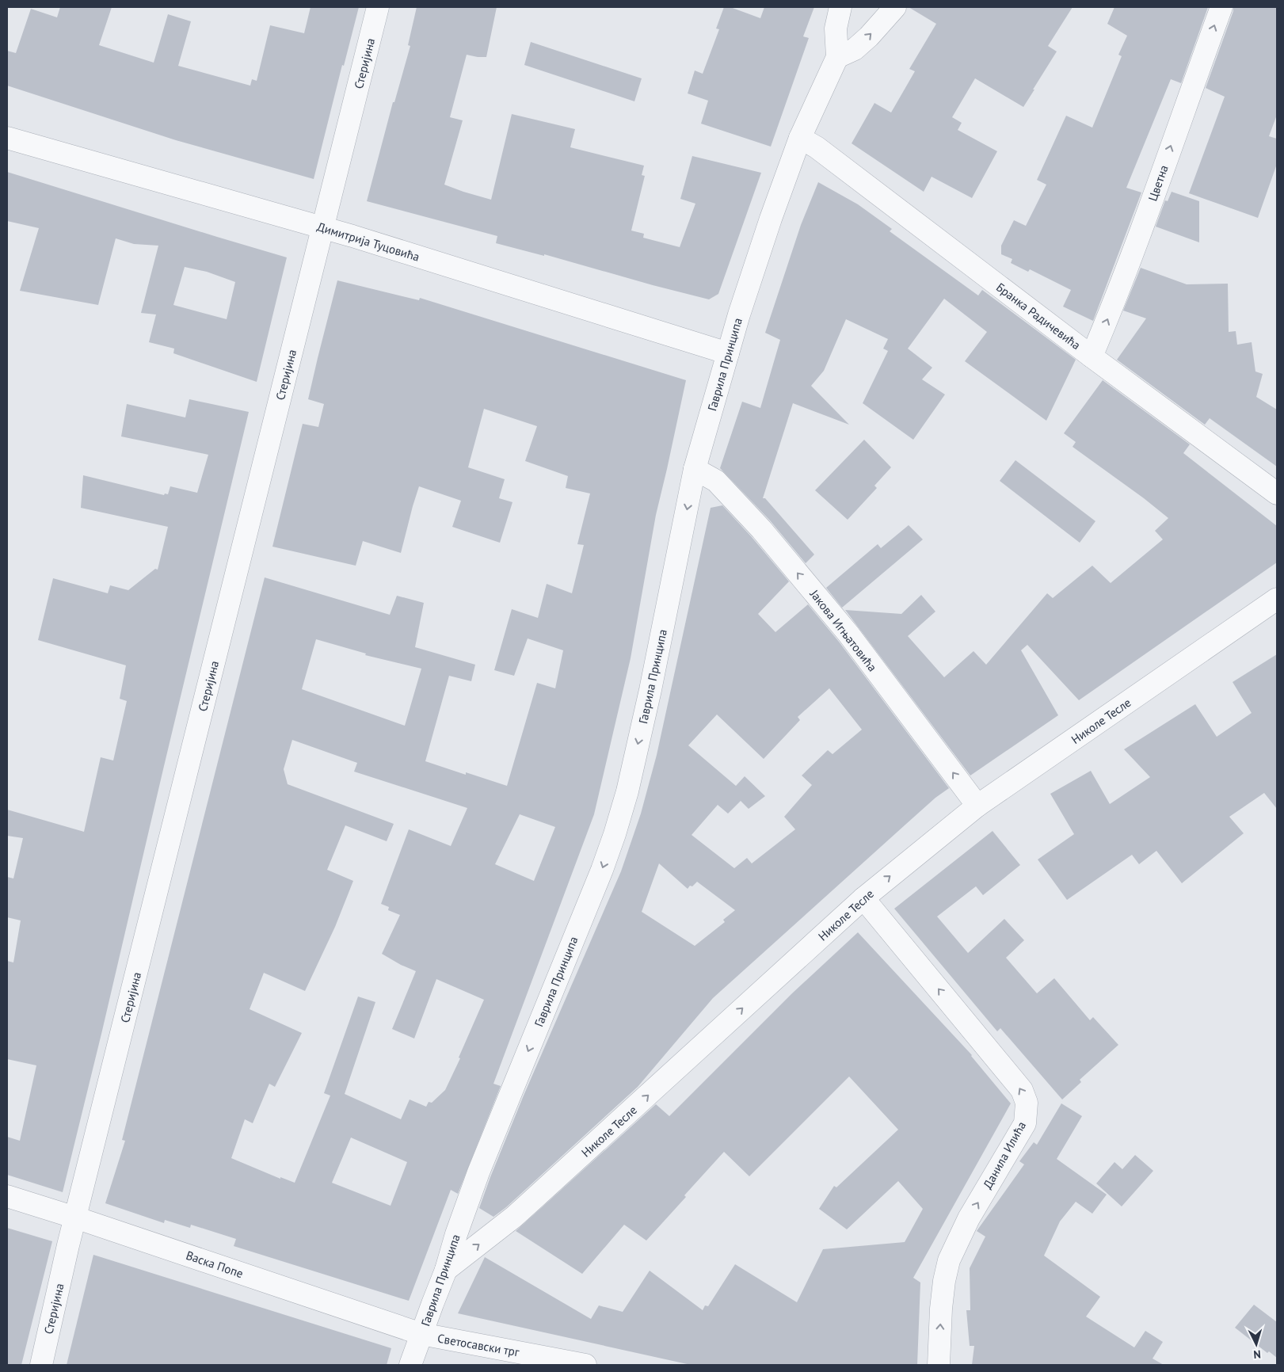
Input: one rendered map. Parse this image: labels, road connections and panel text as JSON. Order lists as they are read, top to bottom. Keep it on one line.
{"streets":{"street":["Стеријина","Цветна","Димитрија Туцовића","Бранка Радичевића","Гаврила Принципа","Јакова Игњатовића","Николе Тесле","Данила Илића","Васка Попе","Светосавски трг"]},"crossings":[["Стеријина","Димитрија Туцовића"],["Стеријина","Васка Попе"],["Цветна","Бранка Радичевића"],["Димитрија Туцовића","Гаврила Принципа"],["Бранка Радичевића","Гаврила Принципа"],["Гаврила Принципа","Јакова Игњатовића"],["Гаврила Принципа","Николе Тесле"],["Гаврила Принципа","Васка Попе"],["Гаврила Принципа","Светосавски трг"],["Јакова Игњатовића","Николе Тесле"],["Николе Тесле","Данила Илића"],["Васка Попе","Светосавски трг"]],"one_way":["Цветна","Гаврила Принципа","Јакова Игњатовића","Николе Тесле","Данила Илића"],"north":"bottom"}
